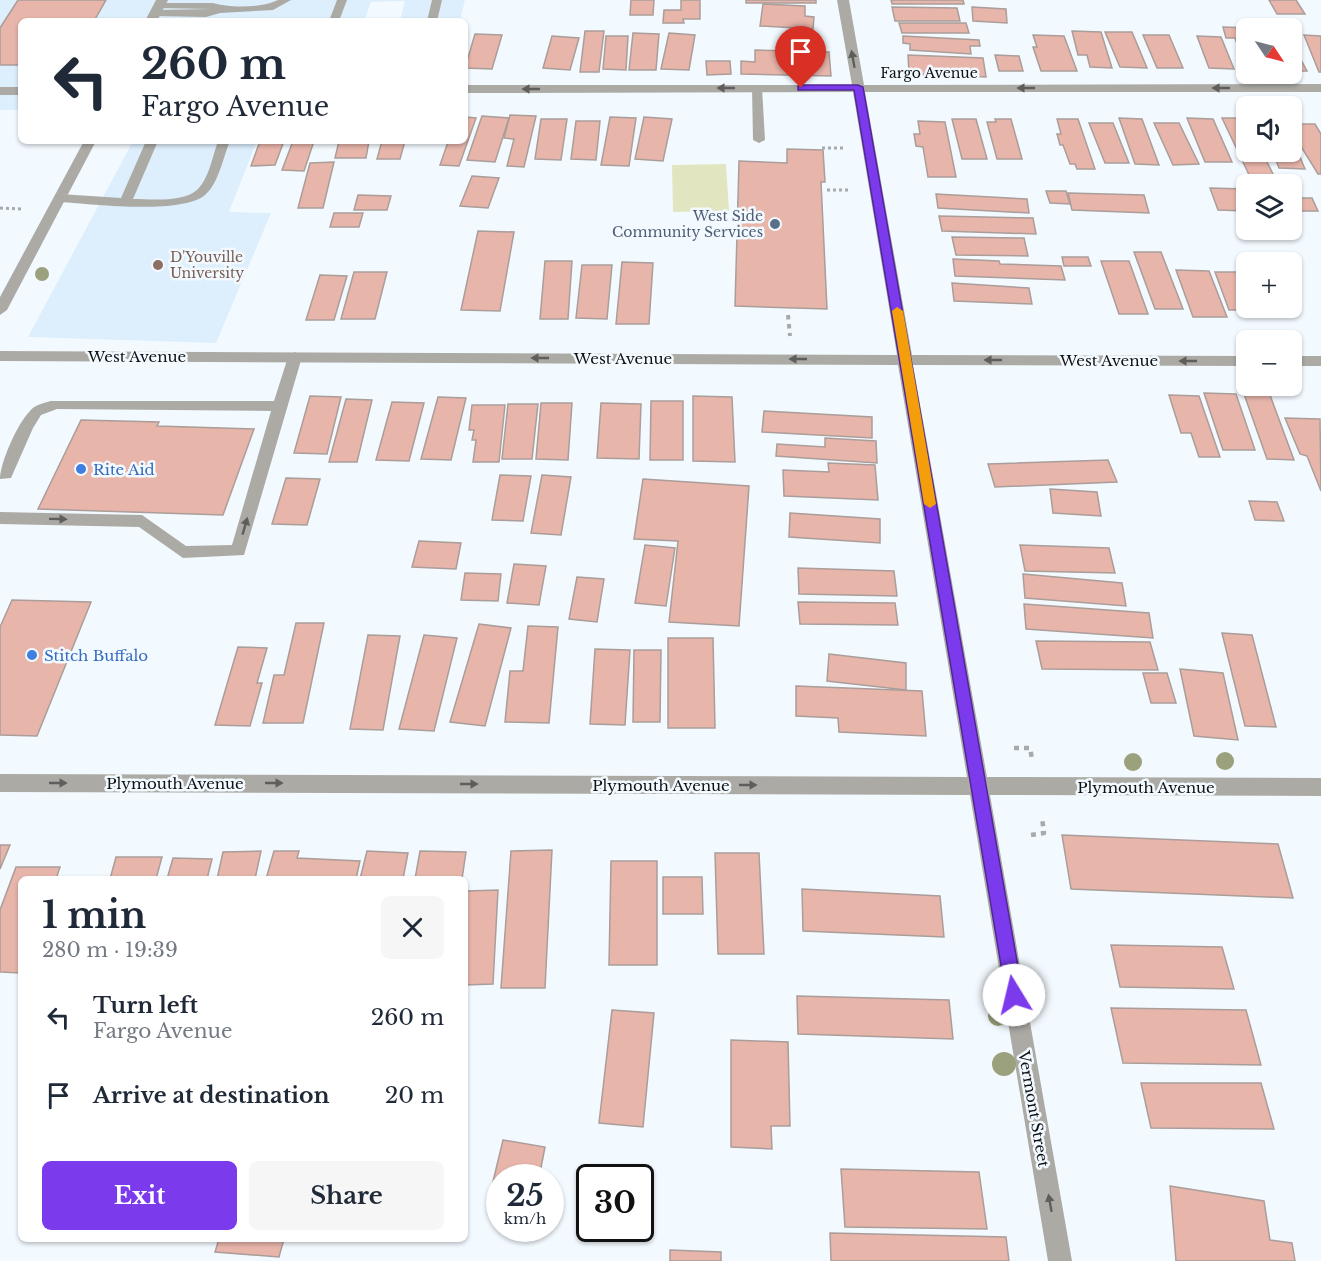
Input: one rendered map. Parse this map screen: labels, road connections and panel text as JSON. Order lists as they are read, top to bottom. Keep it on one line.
{"streets":{"street":["Fargo Avenue","West Avenue","Plymouth Avenue","Vermont Street"]},"crossings":[["Fargo Avenue","Vermont Street"],["West Avenue","Vermont Street"],["Plymouth Avenue","Vermont Street"]],"one_way":["Fargo Avenue","West Avenue","Plymouth Avenue","Vermont Street"],"places":["West Side Community Services","D'Youville University","Rite Aid","Stitch Buffalo"],"north":"bottom right","page":{"map_buttons":["+","−"],"turn":["260 m","Fargo Avenue"],"heading":["1 min","280 m · 19:39"],"list":[{"name":"Turn left","note":"Fargo Avenue","value":"260 m"},{"name":"Arrive at destination","value":"20 m"}],"buttons":["Exit","Share"],"speed":"25 km/h","limit":"30"}}
